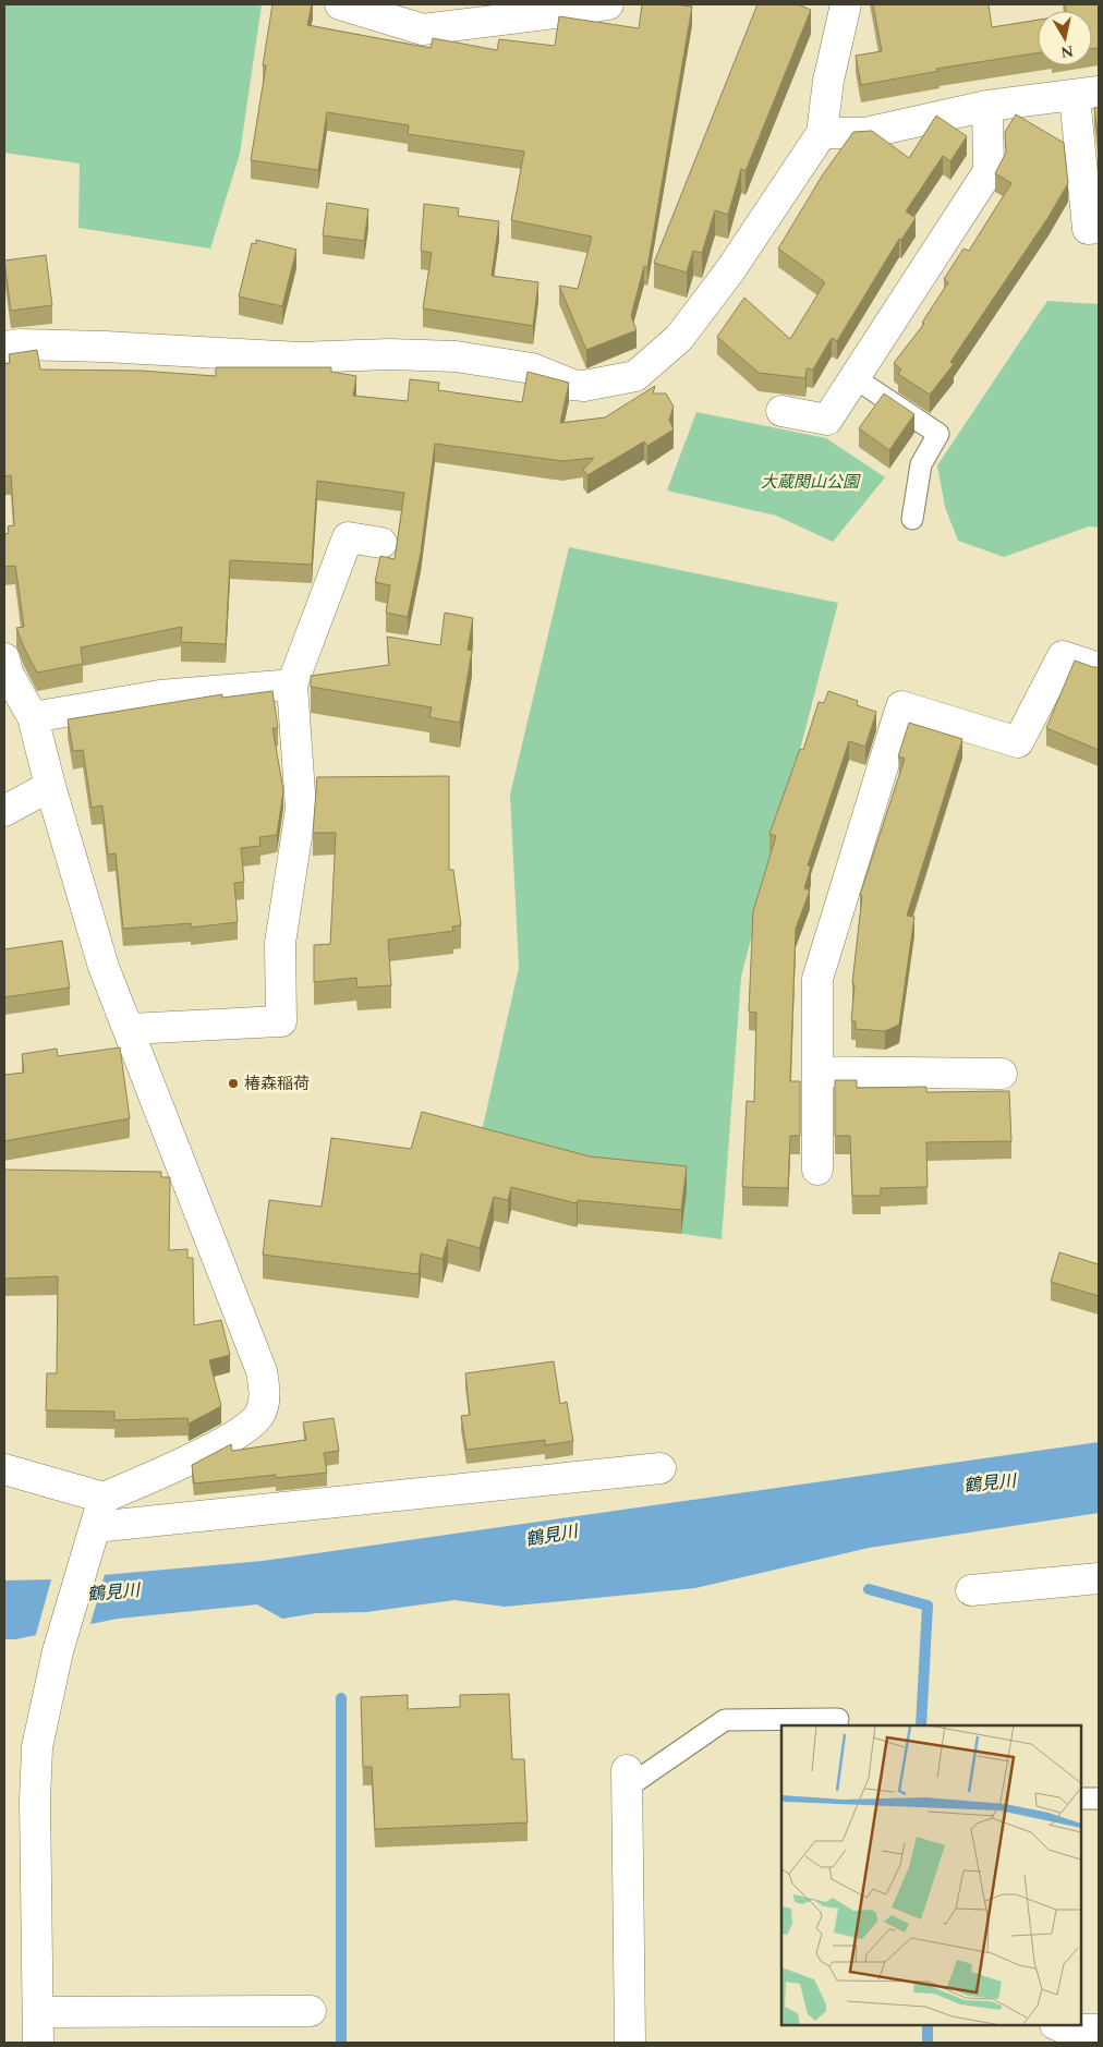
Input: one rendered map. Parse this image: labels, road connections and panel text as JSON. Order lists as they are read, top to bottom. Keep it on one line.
{"water":["鶴見川"],"parks":["大蔵関山公園"],"places":["椿森稲荷"],"north":"bottom"}
